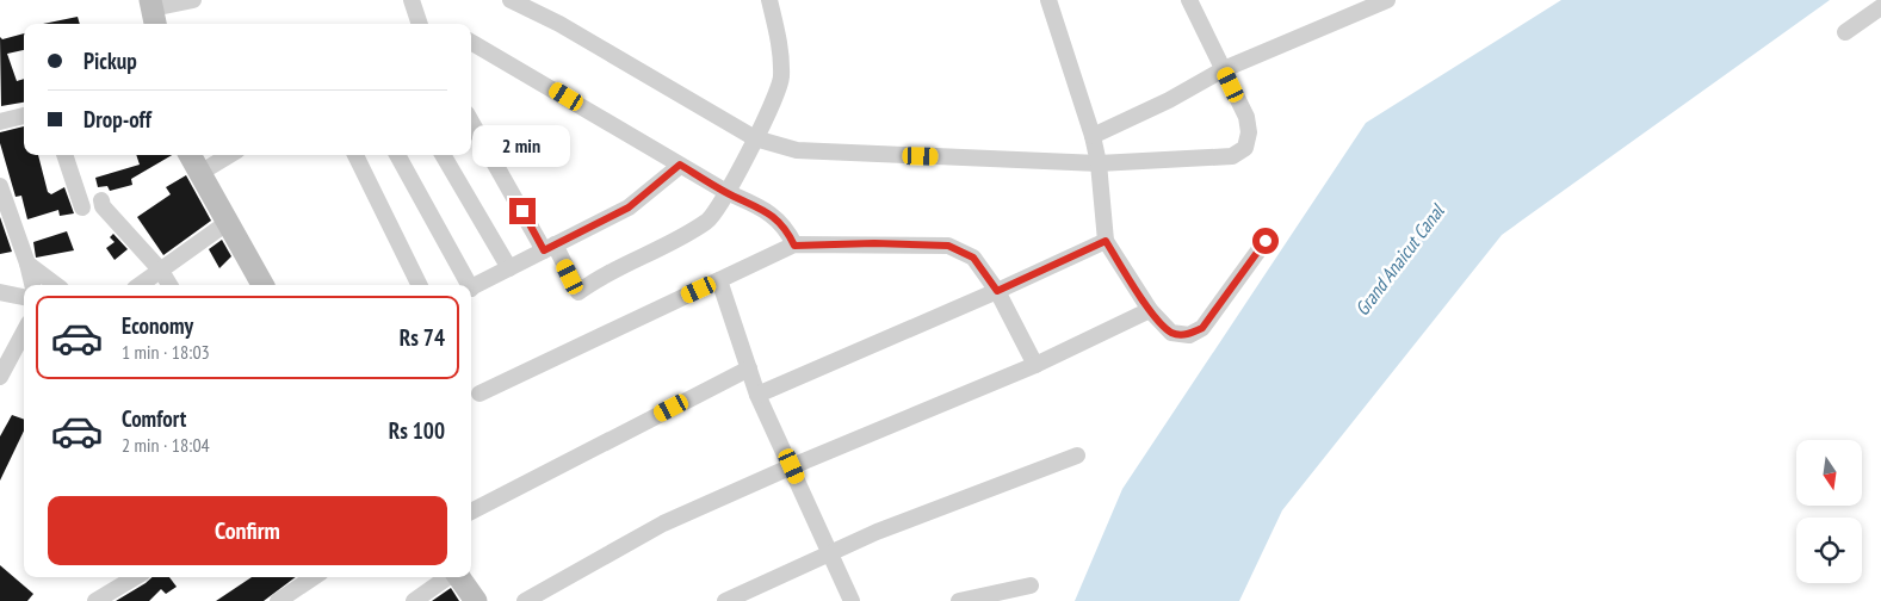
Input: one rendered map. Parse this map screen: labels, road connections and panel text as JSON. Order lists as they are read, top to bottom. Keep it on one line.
{"water":["Grand Anaicut Canal"],"north":"bottom","page":{"banner":["Pickup","Drop-off"],"bubble":"2 min","list":[{"name":"Economy","note":"1 min · 18:03","value":"Rs 74"},{"name":"Comfort","note":"2 min · 18:04","value":"Rs 100"}],"buttons":"Confirm"}}
